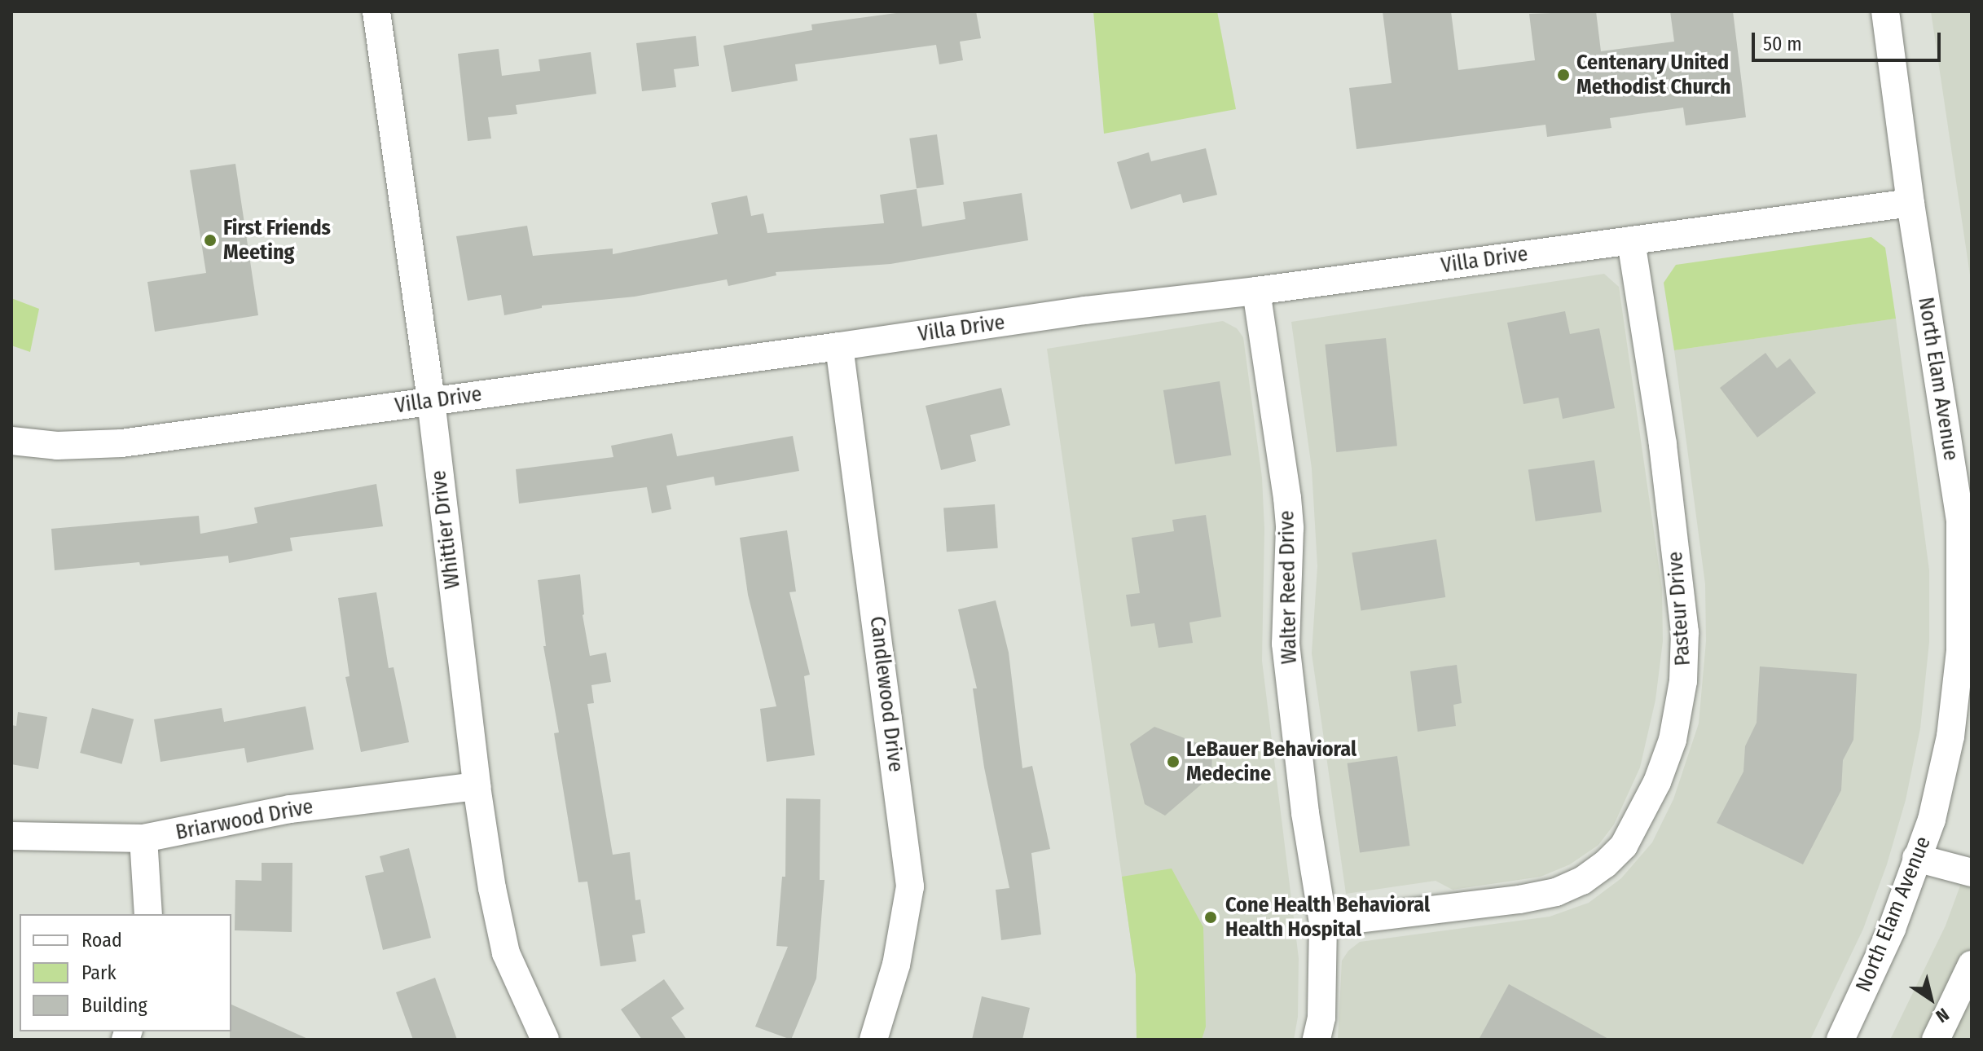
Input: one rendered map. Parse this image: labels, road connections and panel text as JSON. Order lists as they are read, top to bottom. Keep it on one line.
{"streets":{"street":["Villa Drive","North Elam Avenue","Whittier Drive","Walter Reed Drive","Pasteur Drive","Candlewood Drive","Briarwood Drive"]},"crossings":[["Villa Drive","North Elam Avenue"],["Villa Drive","Whittier Drive"],["Villa Drive","Walter Reed Drive"],["Villa Drive","Pasteur Drive"],["Villa Drive","Candlewood Drive"],["Whittier Drive","Briarwood Drive"],["Walter Reed Drive","Pasteur Drive"]],"places":["Centenary United Methodist Church","First Friends Meeting","LeBauer Behavioral Medecine","Cone Health Behavioral Health Hospital"],"legend":["Road","Park","Building"],"scale_bar":"50 m","north":"bottom right"}
